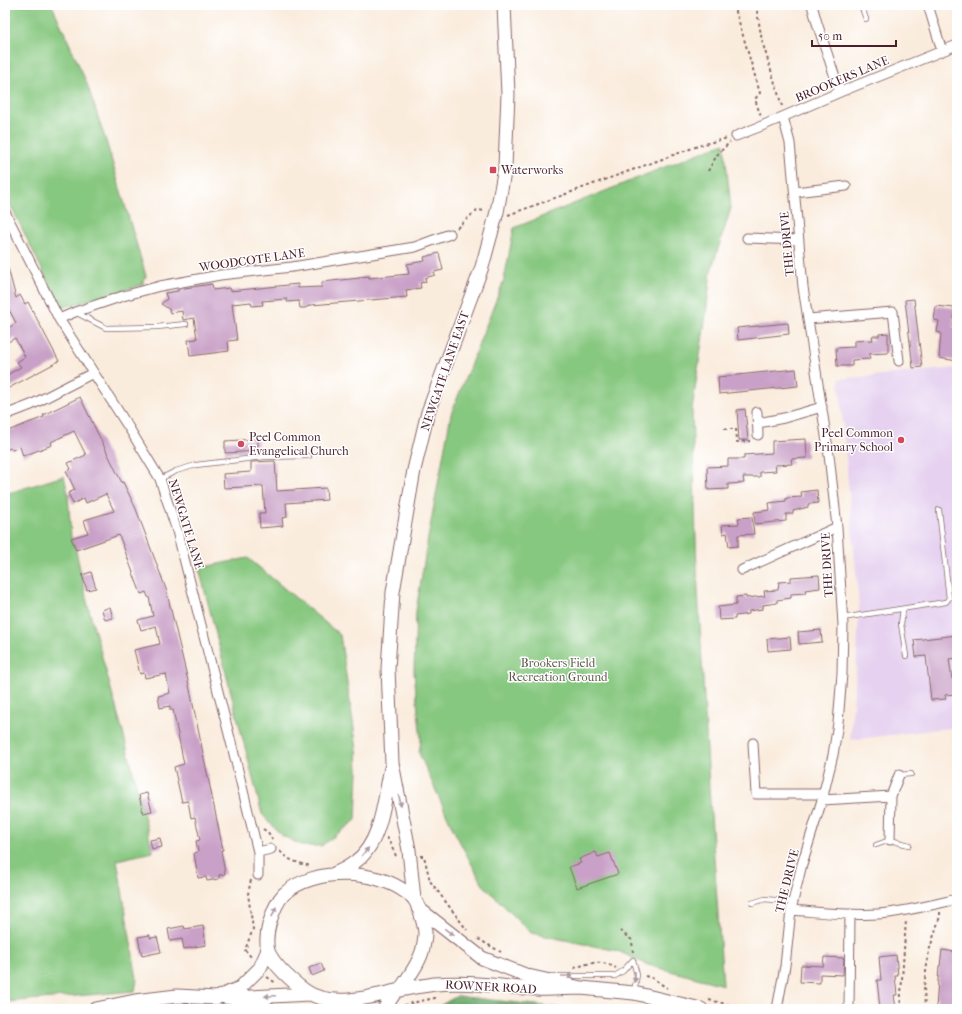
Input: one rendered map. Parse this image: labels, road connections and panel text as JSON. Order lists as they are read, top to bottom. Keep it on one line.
{"streets":{"main road":["NEWGATE LANE EAST","ROWNER ROAD"],"street":["BROOKERS LANE","THE DRIVE","WOODCOTE LANE","NEWGATE LANE"]},"crossings":[["BROOKERS LANE","THE DRIVE"],["WOODCOTE LANE","NEWGATE LANE"],["NEWGATE LANE EAST","ROWNER ROAD"]],"parks":["Brookers Field Recreation Ground"],"places":{"transit":["Waterworks"],"other":["Peel Common Primary School","Peel Common Evangelical Church"]},"scale_bar":"50 m"}
